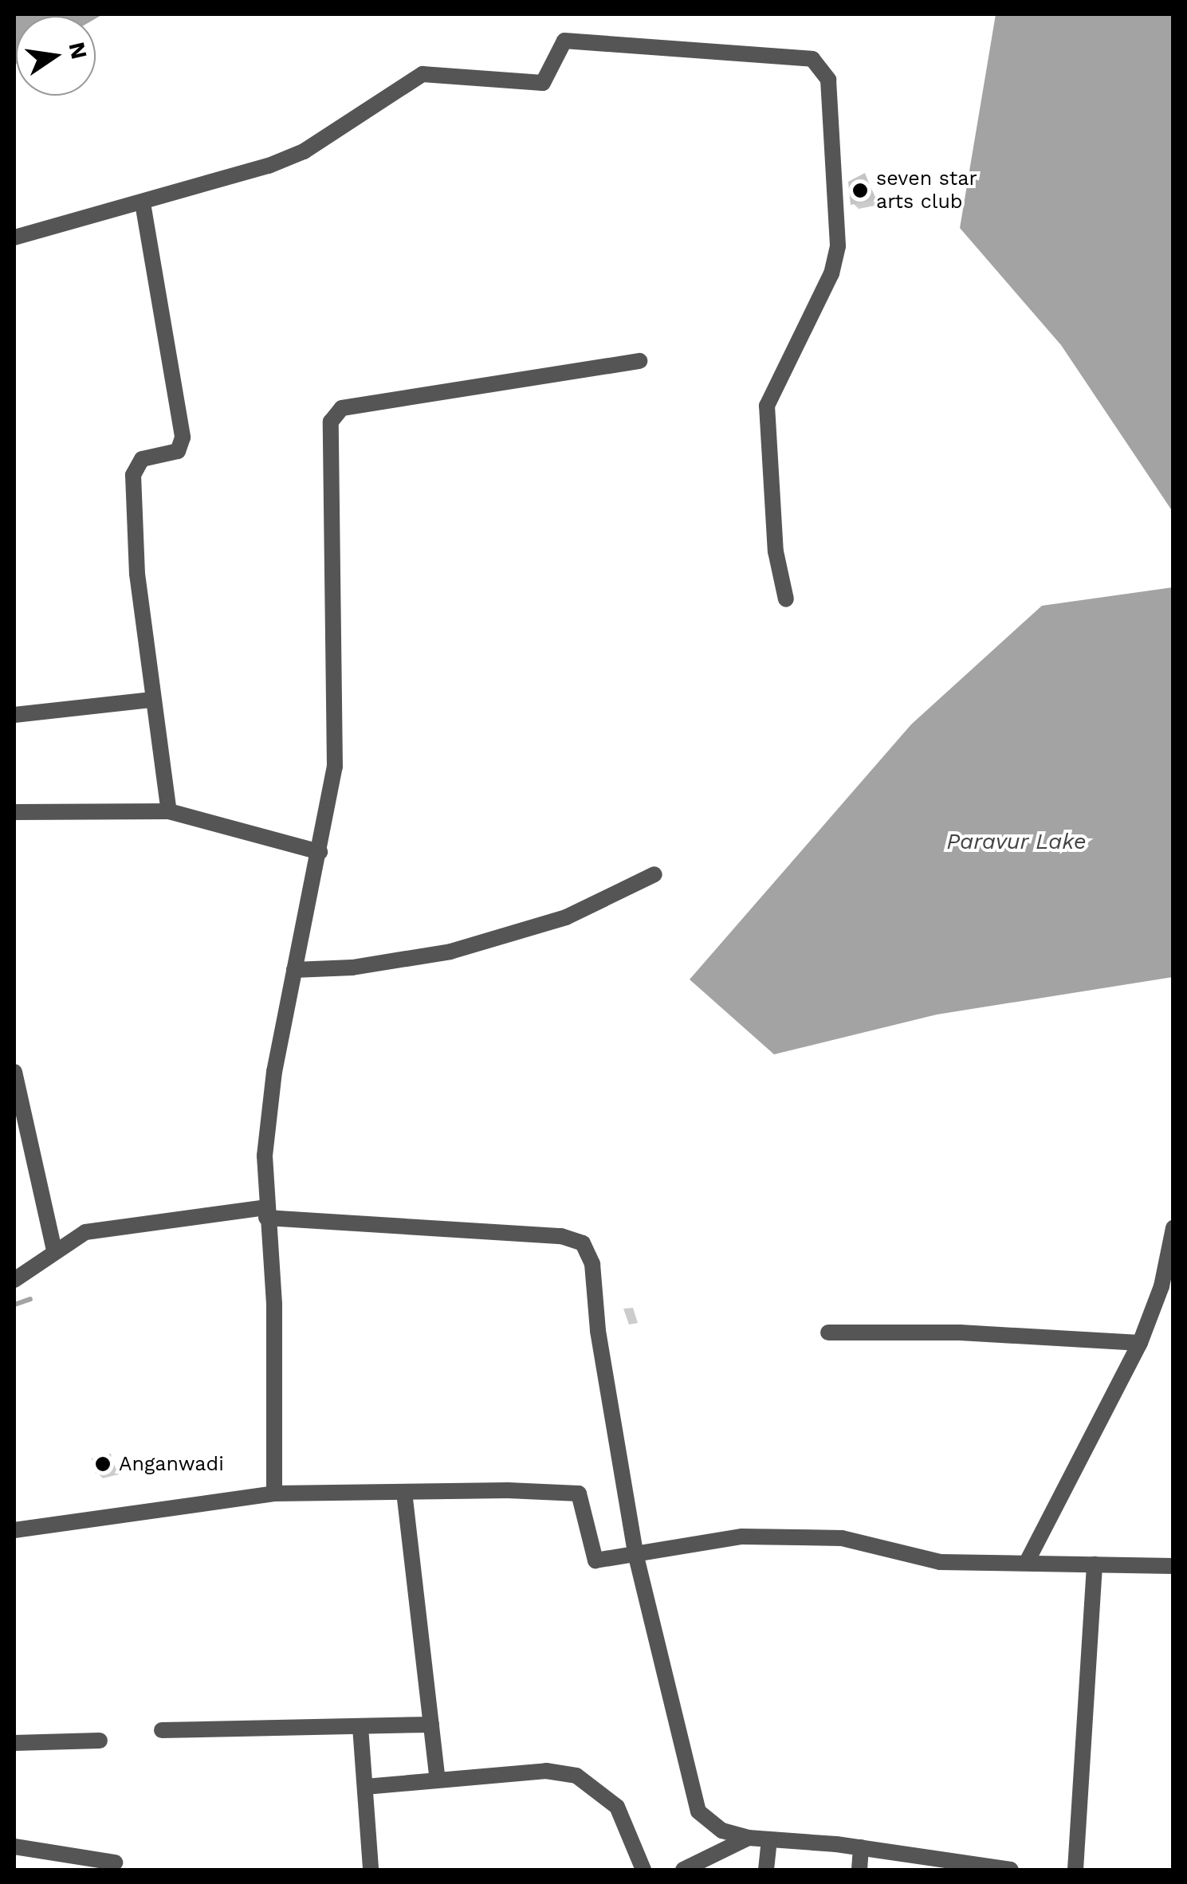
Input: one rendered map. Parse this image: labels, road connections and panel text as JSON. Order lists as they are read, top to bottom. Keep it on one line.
{"water":["Paravur Lake"],"places":["seven star arts club","Anganwadi"],"north":"right"}
